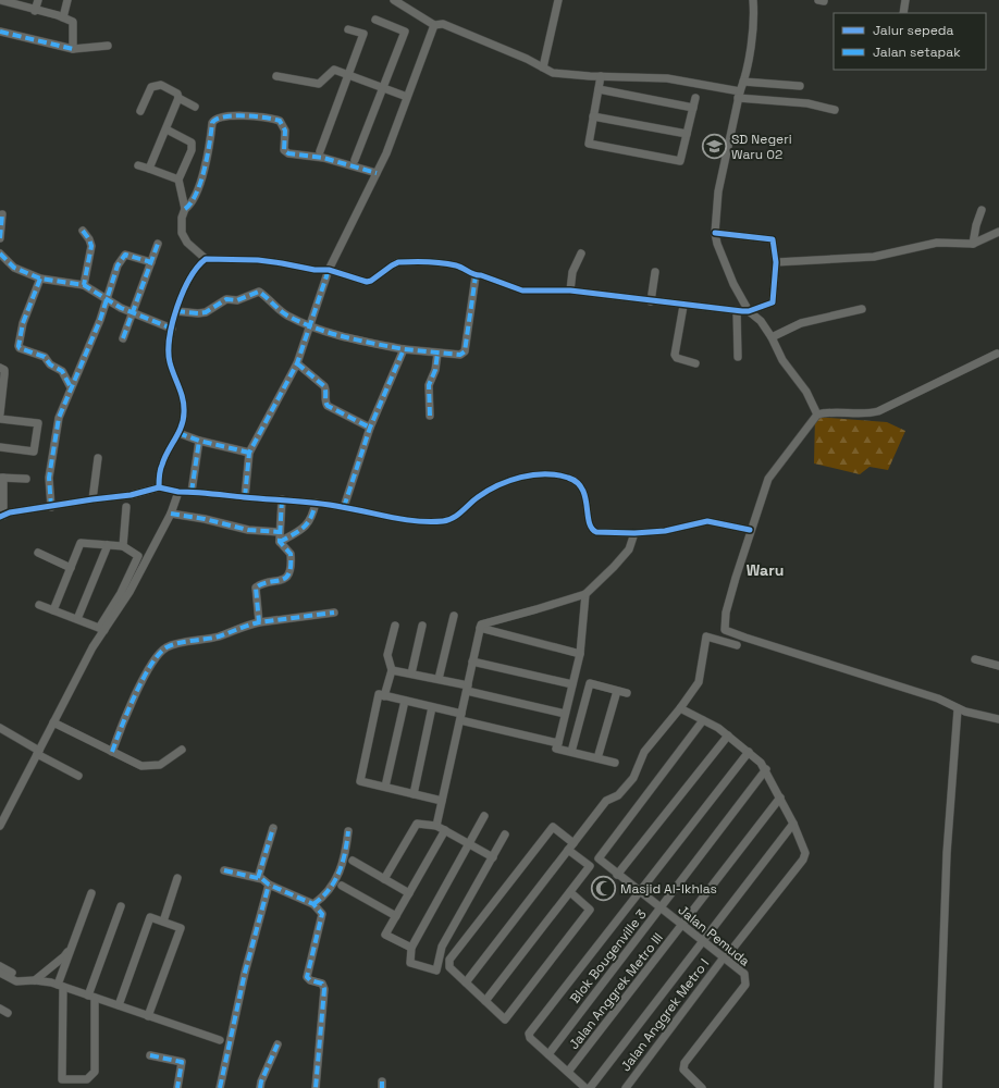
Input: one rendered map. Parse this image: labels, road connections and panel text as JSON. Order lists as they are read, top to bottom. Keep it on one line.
{"streets":{"street":["Jalan Pemuda","Blok Bougenville 3","Jalan Anggrek Metro III","Jalan Anggrek Metro I"]},"crossings":[["Jalan Pemuda","Blok Bougenville 3"],["Jalan Pemuda","Jalan Anggrek Metro III"],["Jalan Pemuda","Jalan Anggrek Metro I"]],"districts":["Waru"],"places":{"school or university":["SD Negeri Waru 02"],"mosque":["Masjid Al-Ikhlas"]},"legend":["Jalur sepeda","Jalan setapak"]}
